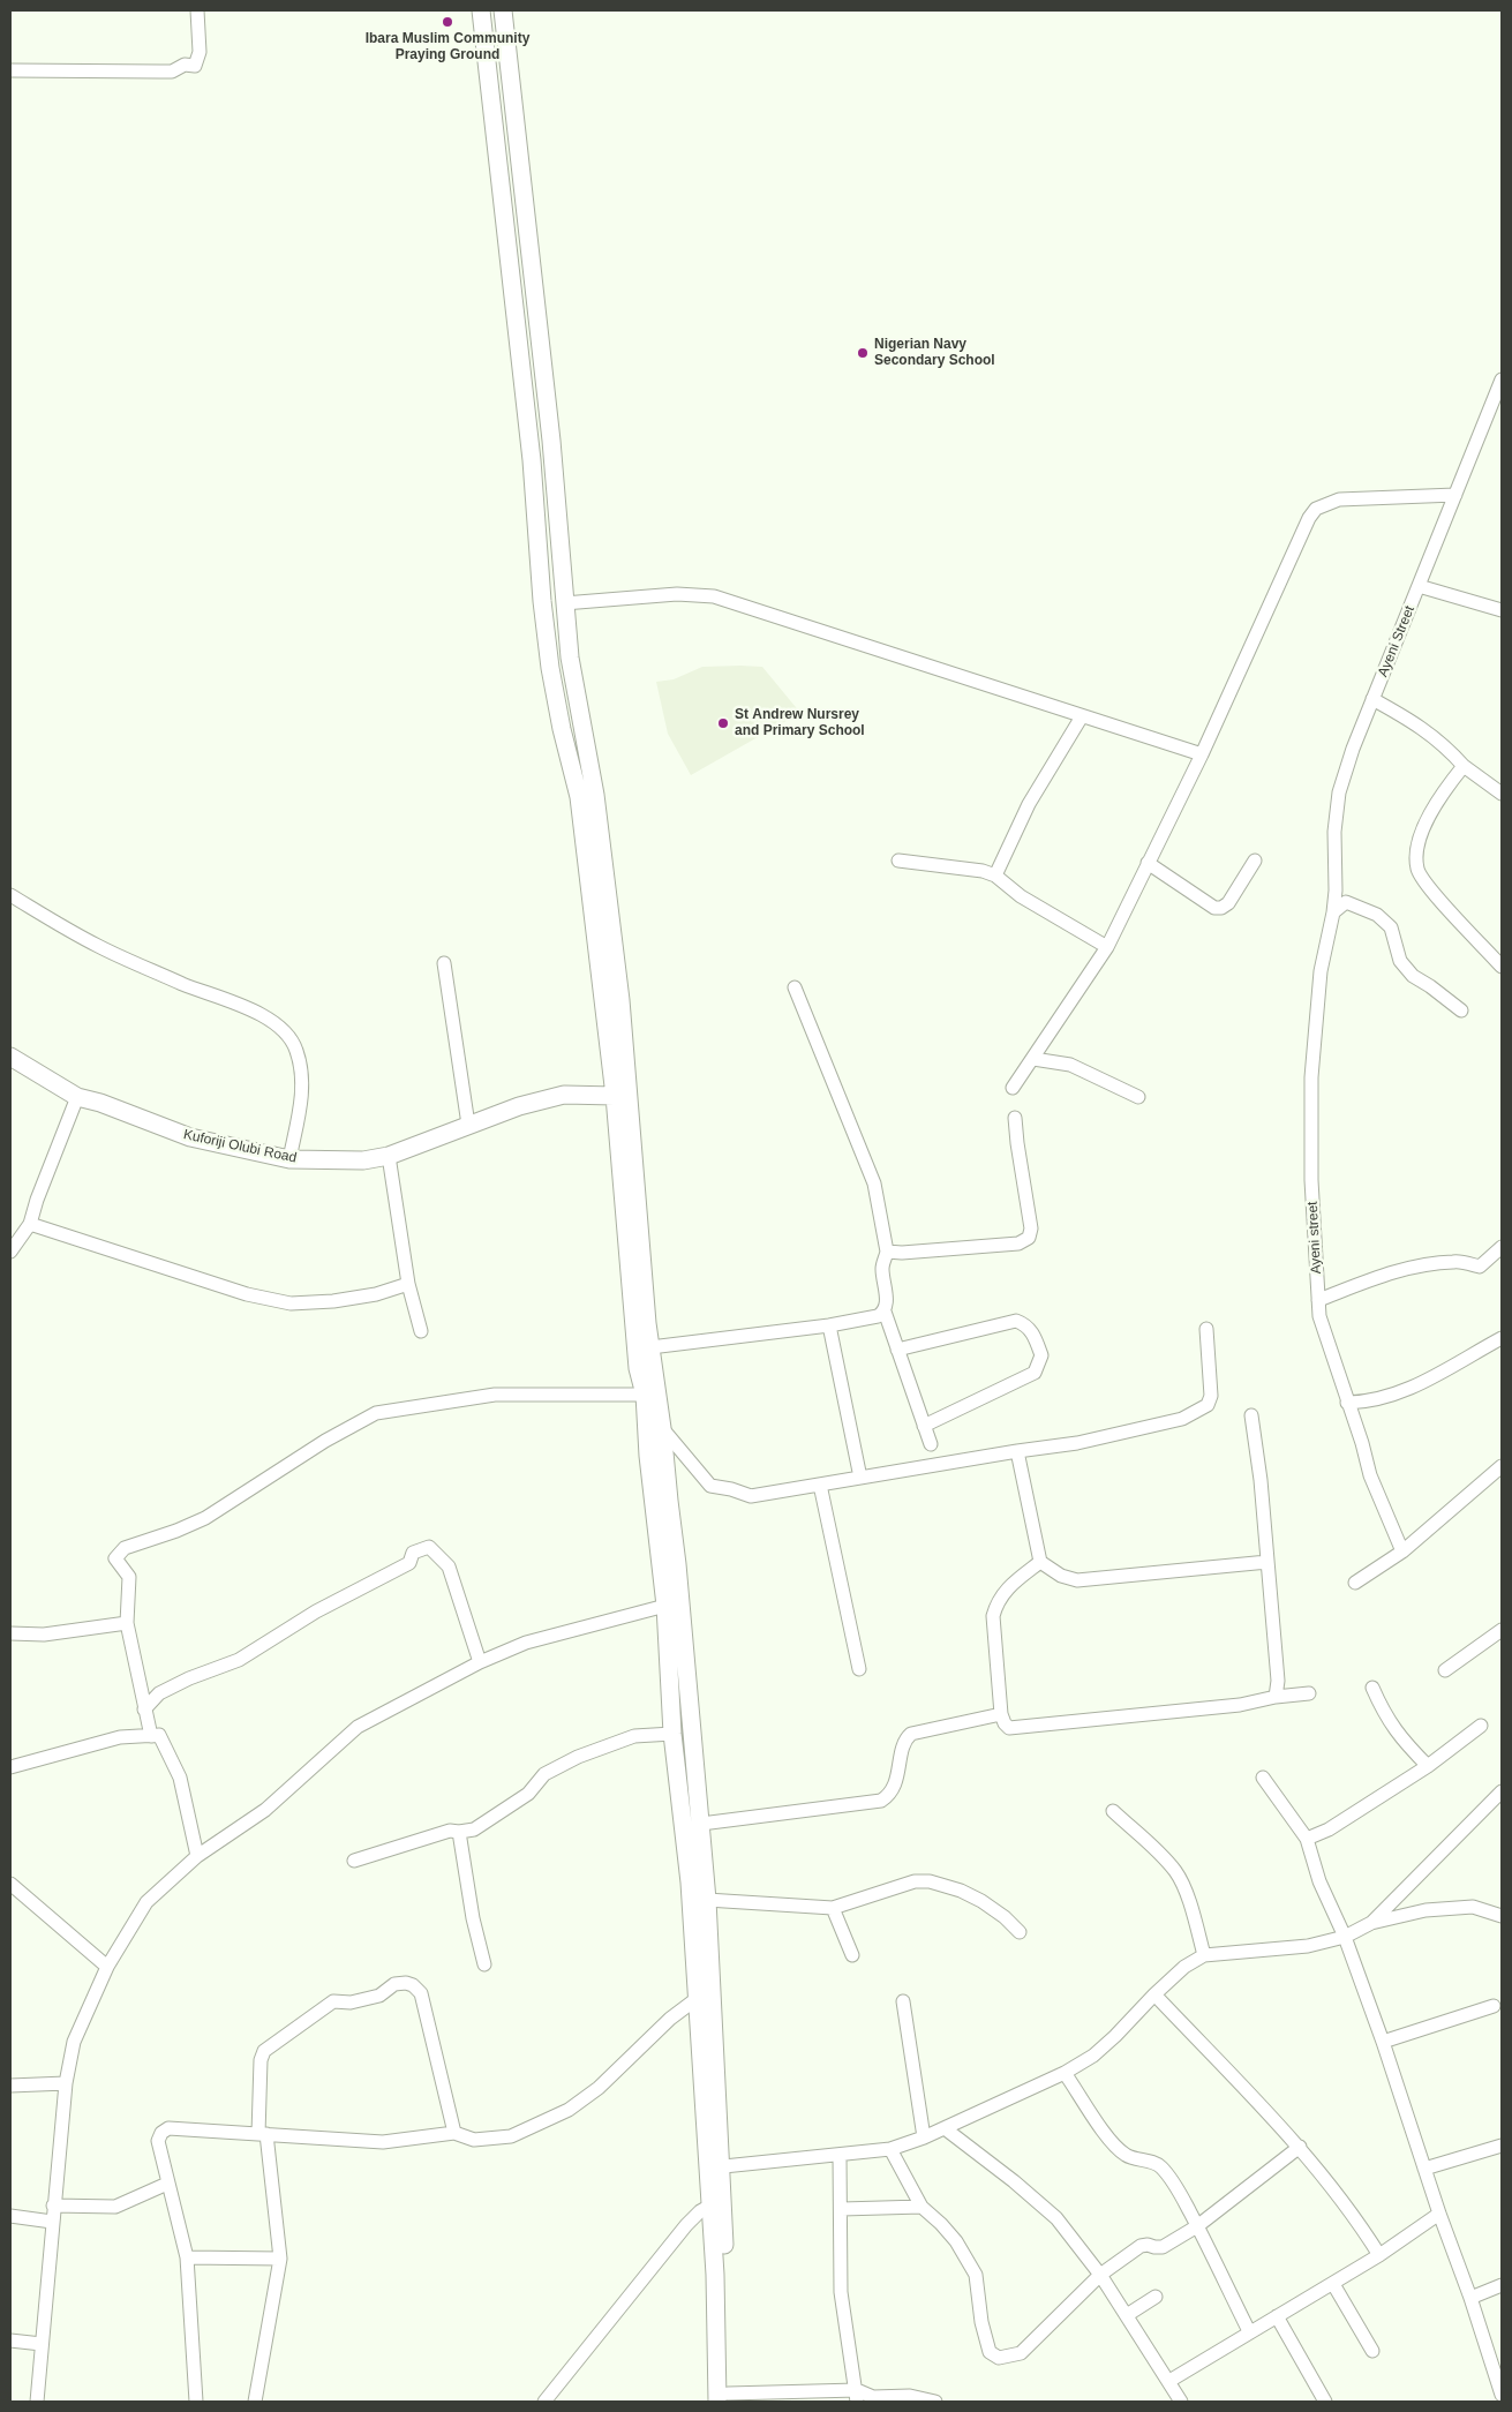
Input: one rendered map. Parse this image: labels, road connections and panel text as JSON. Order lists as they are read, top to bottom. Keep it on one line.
{"streets":{"main road":["Kuforiji Olubi Road"],"street":["Ayeni Street","Ayeni street"]},"crossings":[["Ayeni Street","Ayeni street"]],"places":["Ibara Muslim Community Praying Ground","Nigerian Navy Secondary School","St Andrew Nursrey and Primary School"]}
